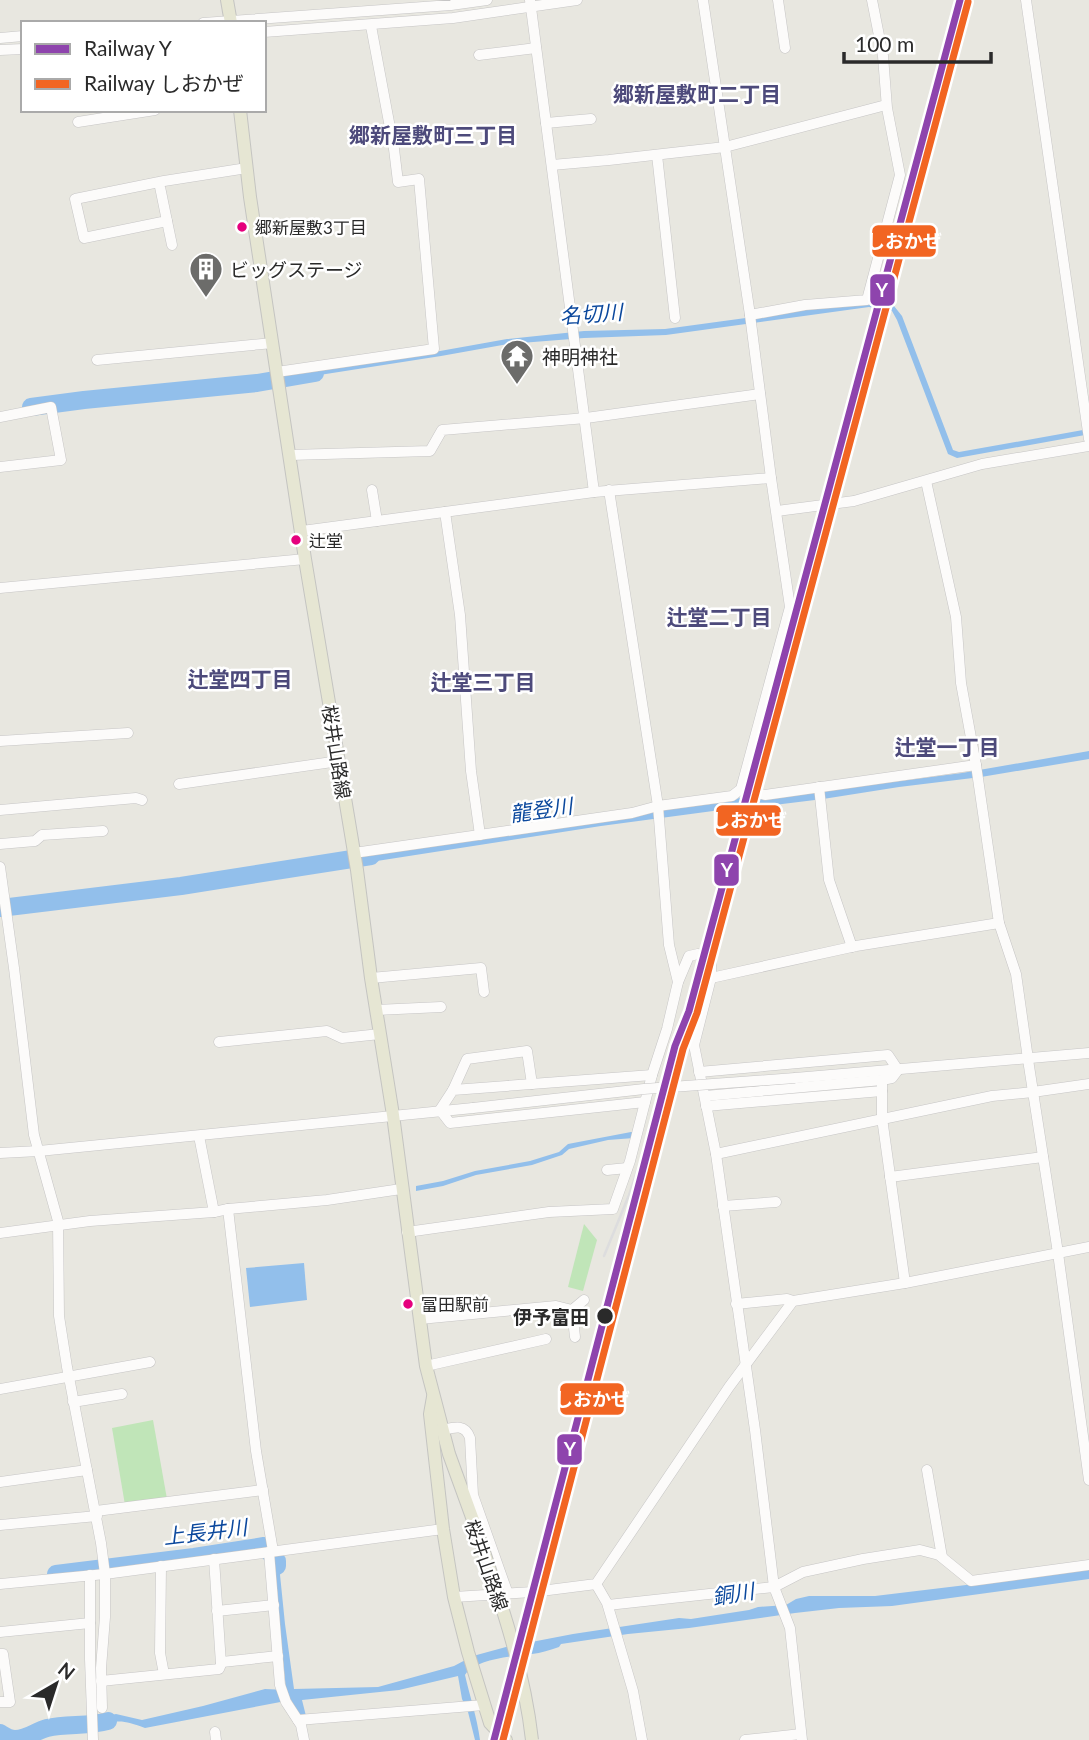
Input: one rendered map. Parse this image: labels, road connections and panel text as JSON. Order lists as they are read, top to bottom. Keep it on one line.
{"streets":{"main road":["桜井山路線"]},"districts":["郷新屋敷町二丁目","郷新屋敷町三丁目","辻堂二丁目","辻堂四丁目","辻堂三丁目","辻堂一丁目"],"water":["名切川","龍登川","上長井川","銅川"],"places":{"other":["郷新屋敷3丁目","辻堂","富田駅前","伊予富田"],"building":["ビッグステージ"],"temple":["神明神社"]},"lines":["rail line Y","rail line しおかぜ"],"legend":["Railway Y","Railway しおかぜ"],"scale_bar":"100 m","north":"top right"}
